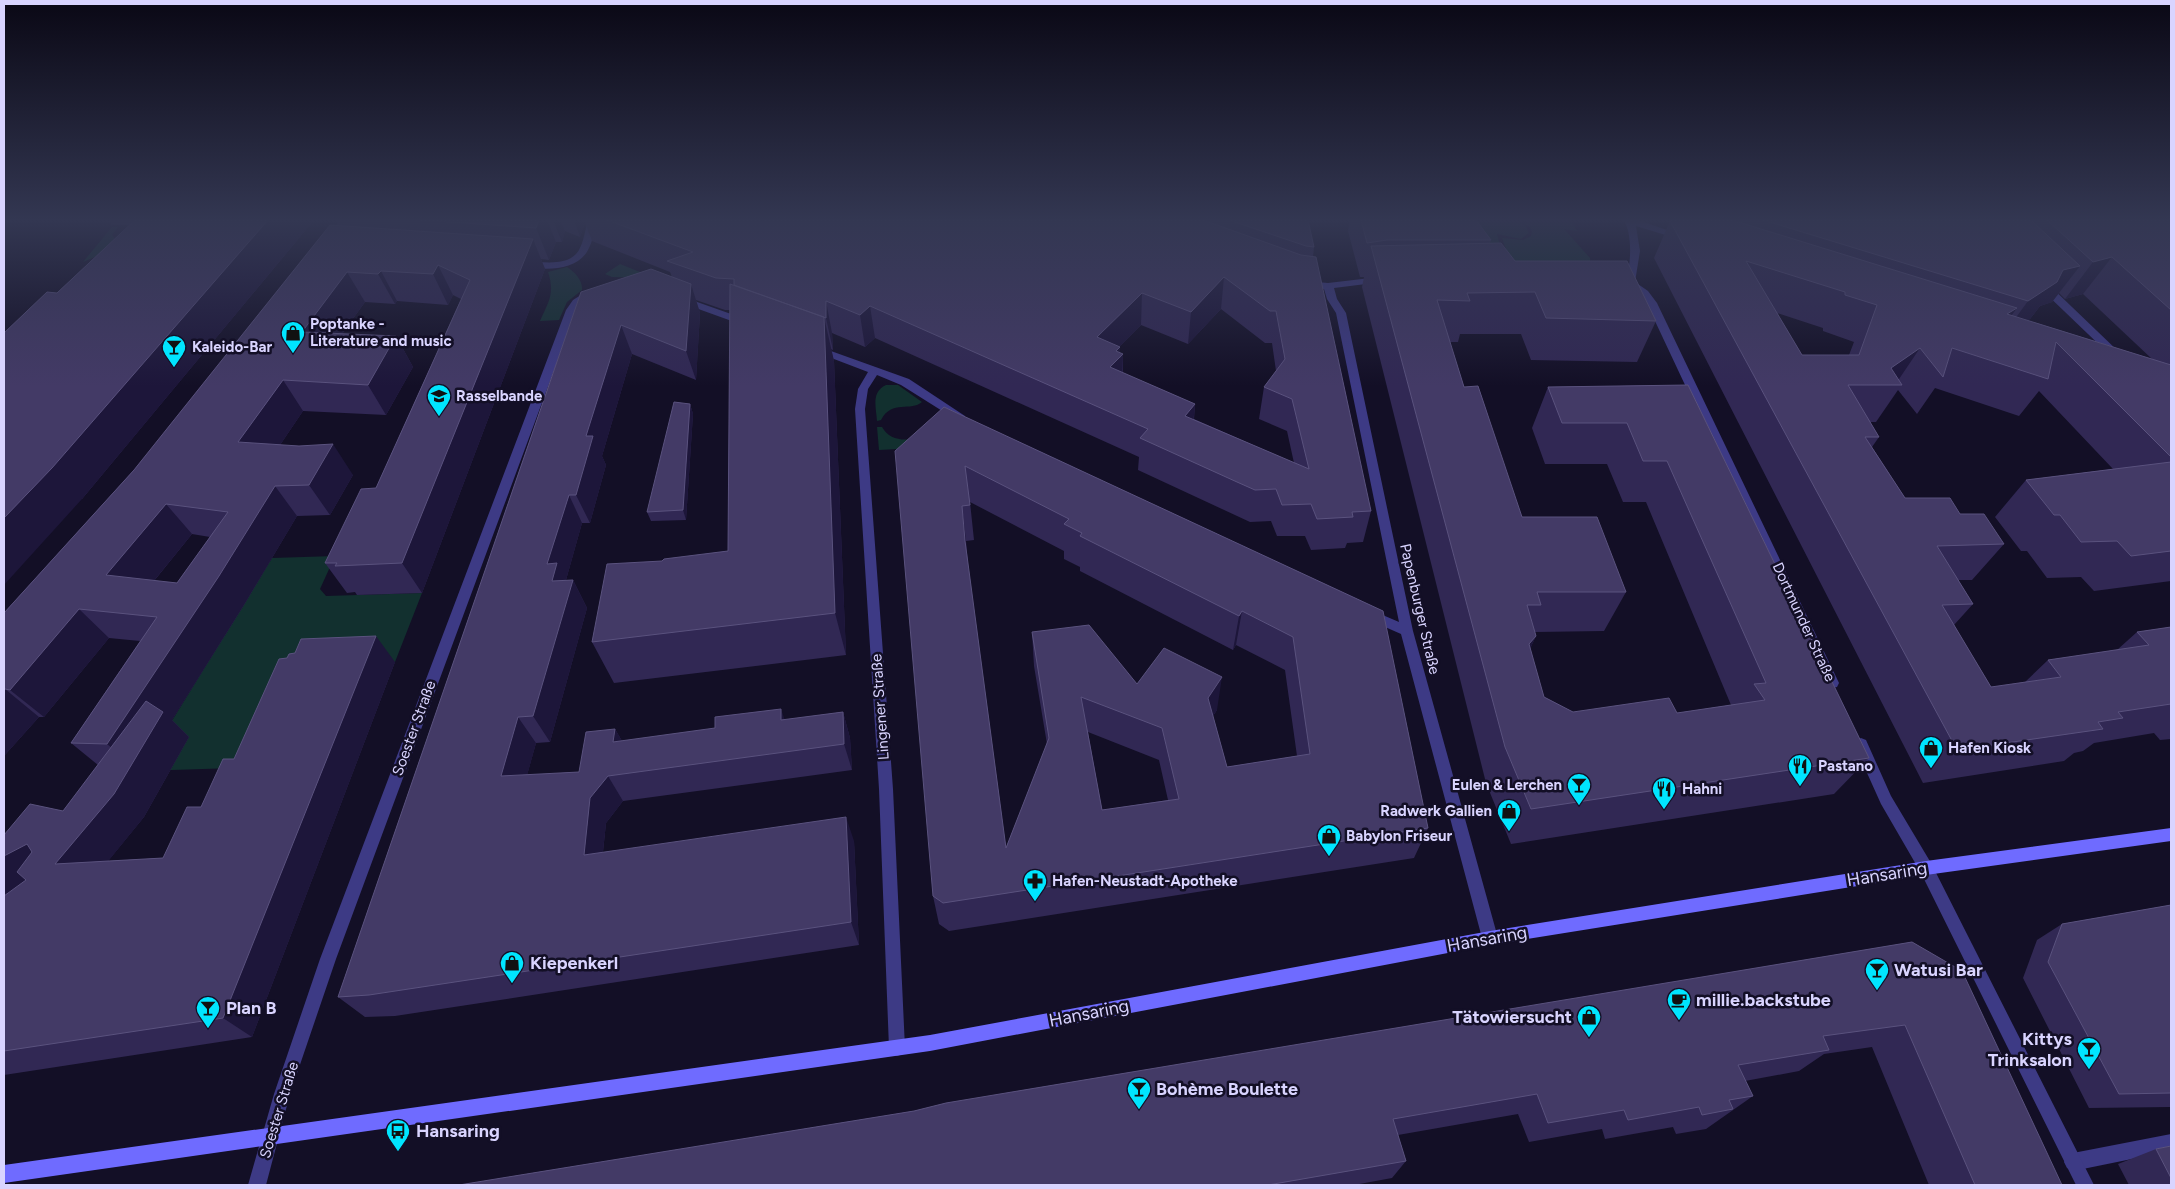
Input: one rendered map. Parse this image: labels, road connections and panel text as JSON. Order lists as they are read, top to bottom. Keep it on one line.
{"streets":{"main road":["Hansaring"],"street":["Papenburger Straße","Dortmunder Straße","Lingener Straße","Soester Straße"]},"crossings":[["Papenburger Straße","Hansaring"],["Lingener Straße","Hansaring"],["Soester Straße","Hansaring"]],"places":{"shop":["Poptanke - Literature and music","Hafen Kiosk","Radwerk Gallien","Babylon Friseur","Kiepenkerl","Tätowiersucht"],"bar":["Kaleido-Bar","Eulen & Lerchen","Watusi Bar","Plan B","Kittys Trinksalon","Bohème Boulette"],"school or university":["Rasselbande"],"restaurant":["Pastano","Hahni"],"pharmacy":["Hafen-Neustadt-Apotheke"],"cafe":["millie.backstube"],"bus stop":["Hansaring"]}}
